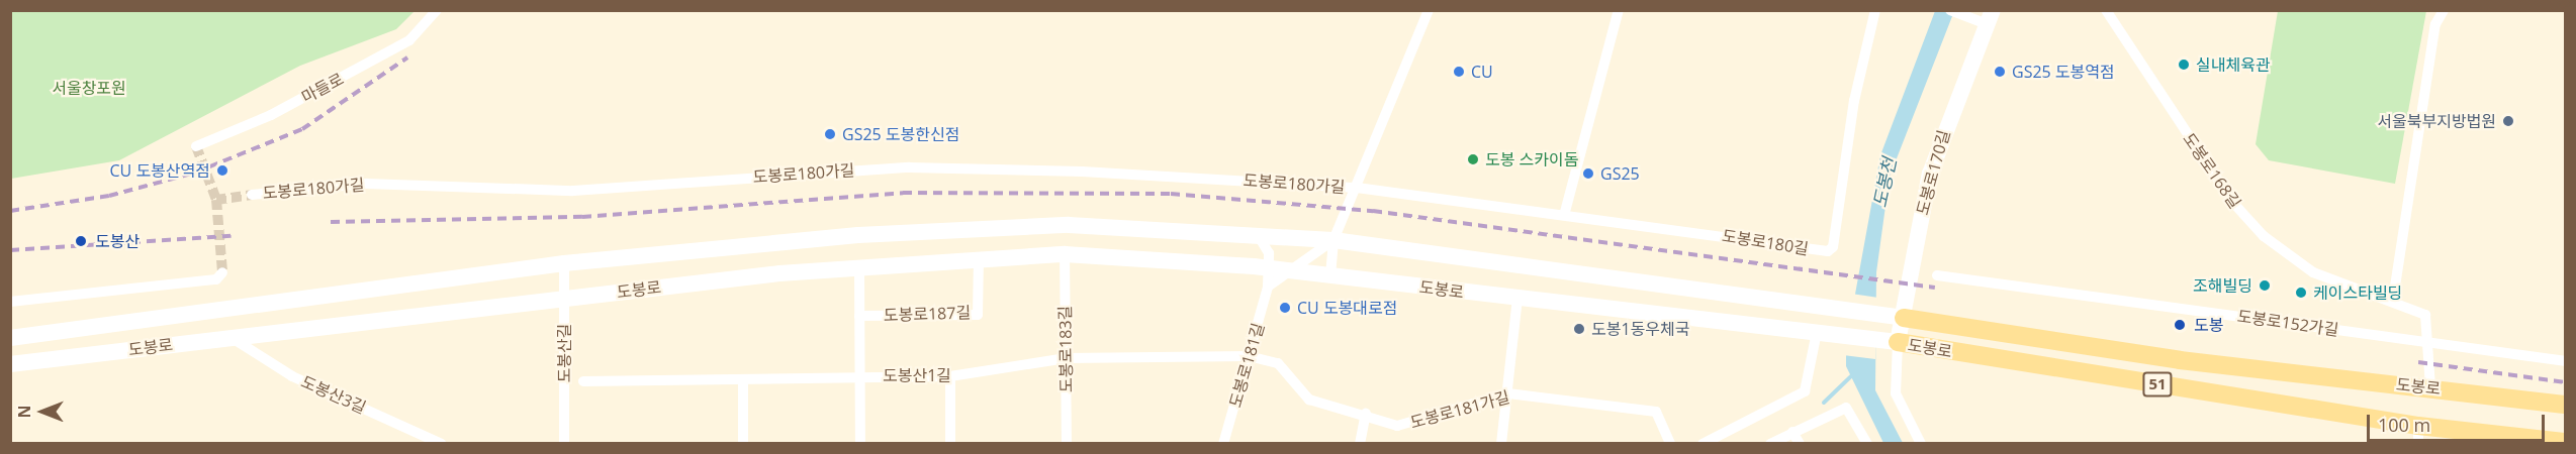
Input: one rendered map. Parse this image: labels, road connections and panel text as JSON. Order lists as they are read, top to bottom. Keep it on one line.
{"streets":{"main road":["도봉로170길","도봉로","51"],"street":["마들로","도봉로168길","도봉로180가길","도봉로180길","도봉로187길","도봉로152가길","도봉로183길","도봉산길","도봉로181길","도봉산1길","도봉산3길","도봉로181가길"]},"crossings":[["도봉로168길","도봉로"],["도봉로168길","도봉로152가길"],["도봉로170길","도봉로"],["도봉로180가길","도봉로180길"],["도봉로","도봉로187길"],["도봉로","도봉로183길"],["도봉로","도봉산길"],["도봉로","도봉산3길"],["도봉로187길","도봉산1길"],["도봉로183길","도봉산1길"],["도봉로181길","도봉산1길"],["도봉로181길","도봉로181가길"],["도봉산1길","도봉로181가길"]],"water":["도봉천"],"parks":["서울창포원"],"places":["실내체육관","CU","GS25 도봉역점","서울북부지방법원","GS25 도봉한신점","도봉 스카이돔","CU 도봉산역점","GS25","도봉산","조해빌딩","케이스타빌딩","CU 도봉대로점","도봉","도봉1동우체국"],"scale_bar":"100 m","north":"left"}
